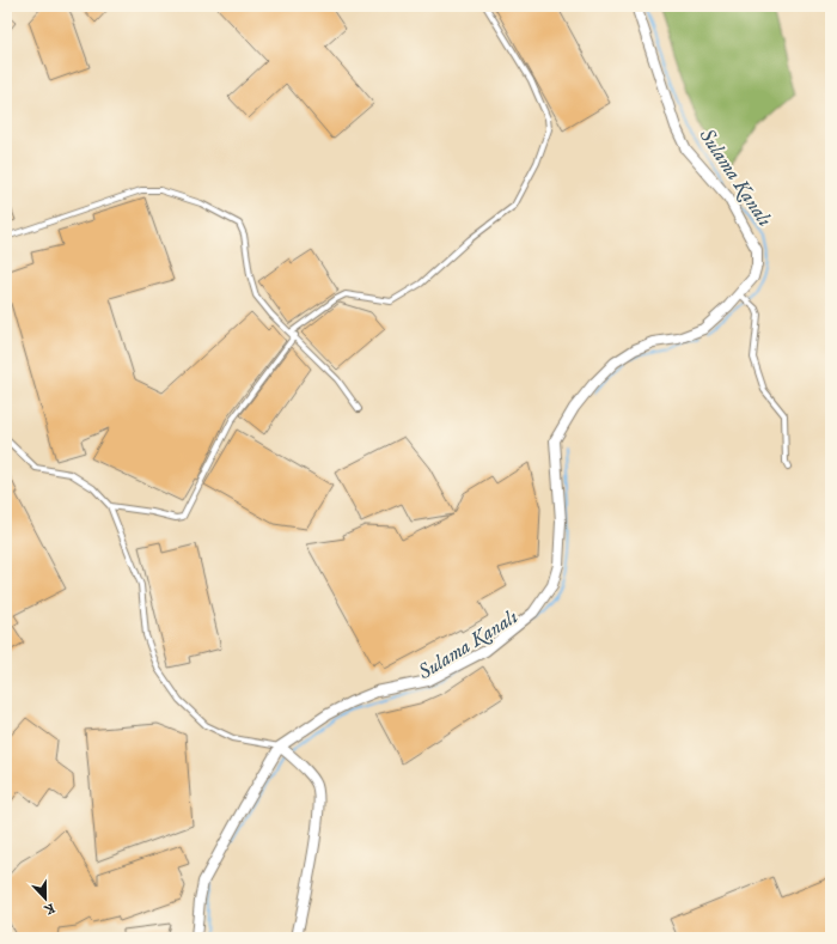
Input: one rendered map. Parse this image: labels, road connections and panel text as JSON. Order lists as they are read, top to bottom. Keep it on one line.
{"water":["Sulama Kanalı"],"north":"bottom"}
